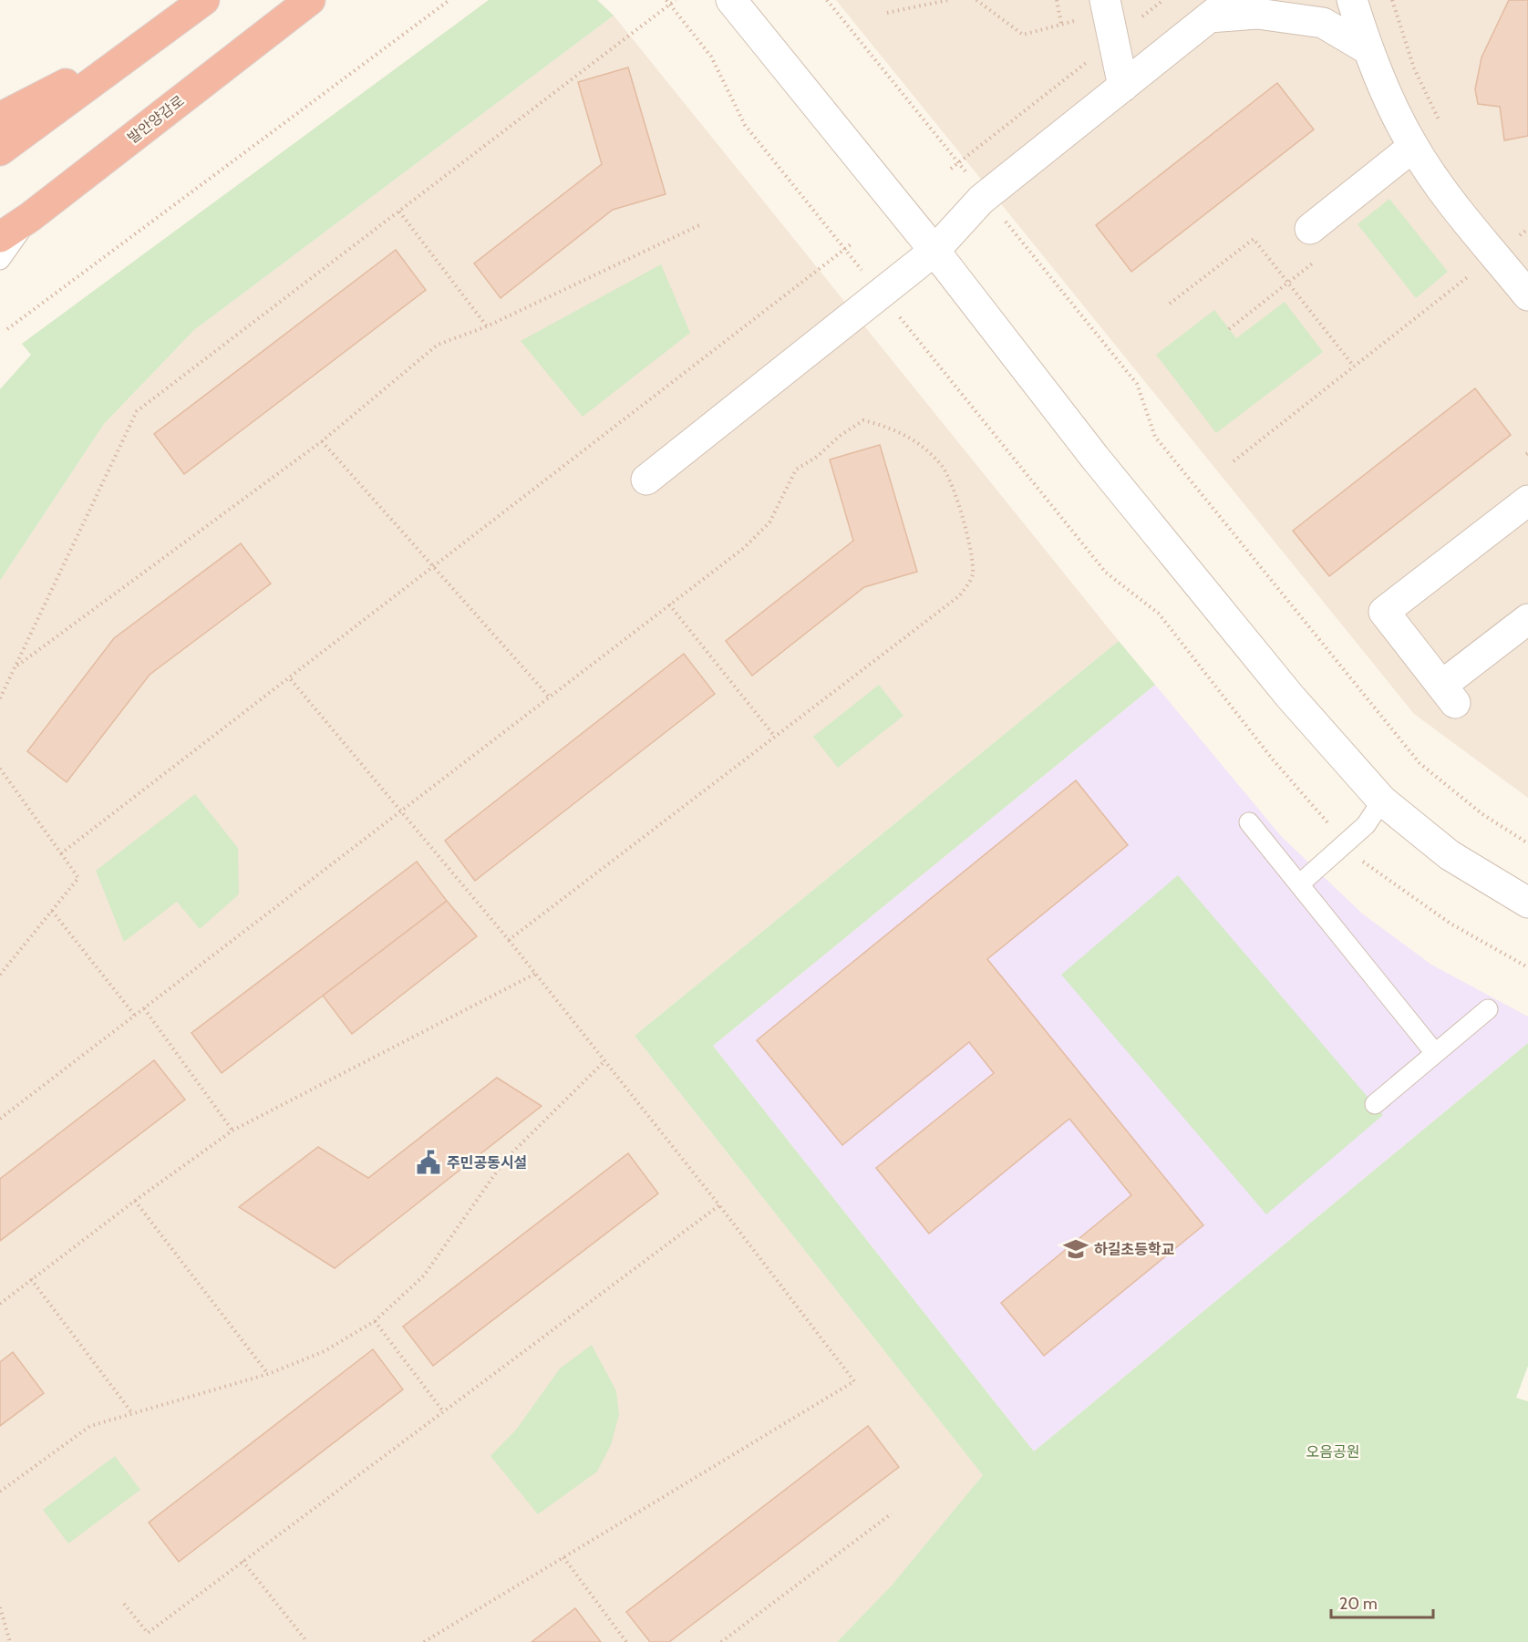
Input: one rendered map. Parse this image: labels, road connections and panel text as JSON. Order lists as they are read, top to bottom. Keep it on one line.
{"streets":{"highway":["발안양감로"]},"parks":["오음공원"],"places":{"public building":["주민공동시설"],"school or university":["하길초등학교"]},"scale_bar":"20 m"}
